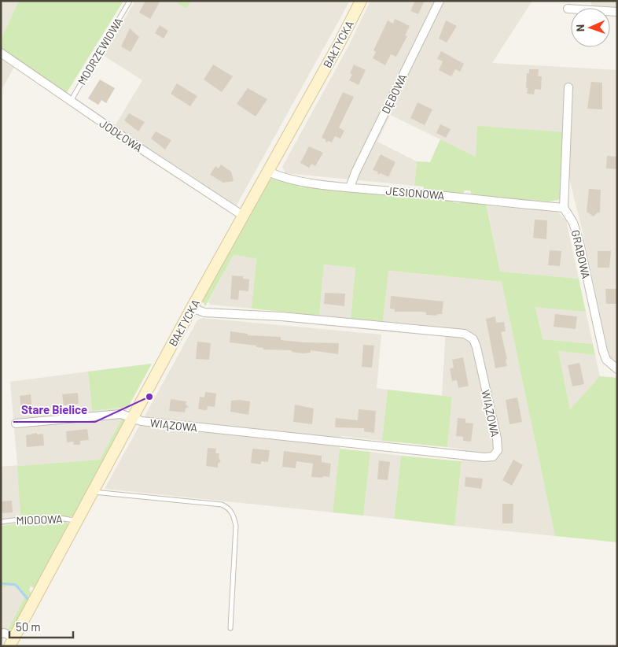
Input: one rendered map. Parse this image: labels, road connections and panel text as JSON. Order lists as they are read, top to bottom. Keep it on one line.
{"streets":{"street":["BAŁTYCKA","DĘBOWA","JODŁOWA","JESIONOWA","GRABOWA","WIĄZOWA"],"lane":["MODRZEWIOWA","MIODOWA"]},"crossings":[["BAŁTYCKA","JODŁOWA"],["BAŁTYCKA","JESIONOWA"],["BAŁTYCKA","WIĄZOWA"],["BAŁTYCKA","MIODOWA"],["MODRZEWIOWA","JODŁOWA"],["DĘBOWA","JESIONOWA"],["JESIONOWA","GRABOWA"]],"places":["Stare Bielice"],"scale_bar":"50 m","north":"left"}
